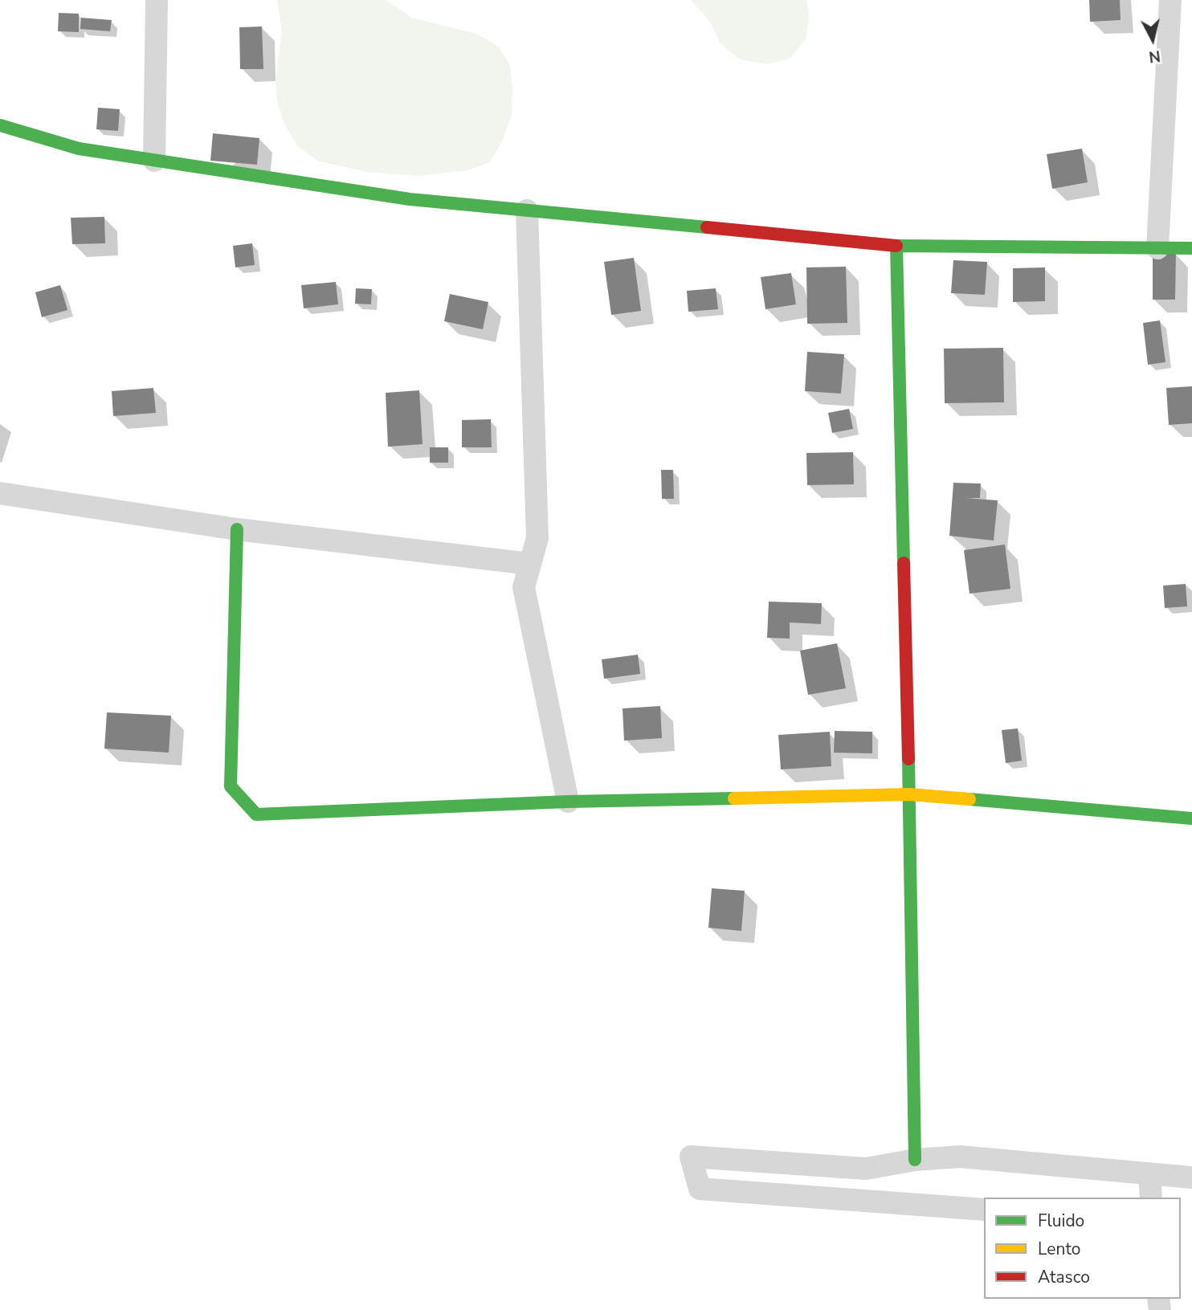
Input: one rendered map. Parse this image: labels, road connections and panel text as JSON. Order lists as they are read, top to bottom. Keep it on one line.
{"legend":["Fluido","Lento","Atasco"],"north":"bottom"}
